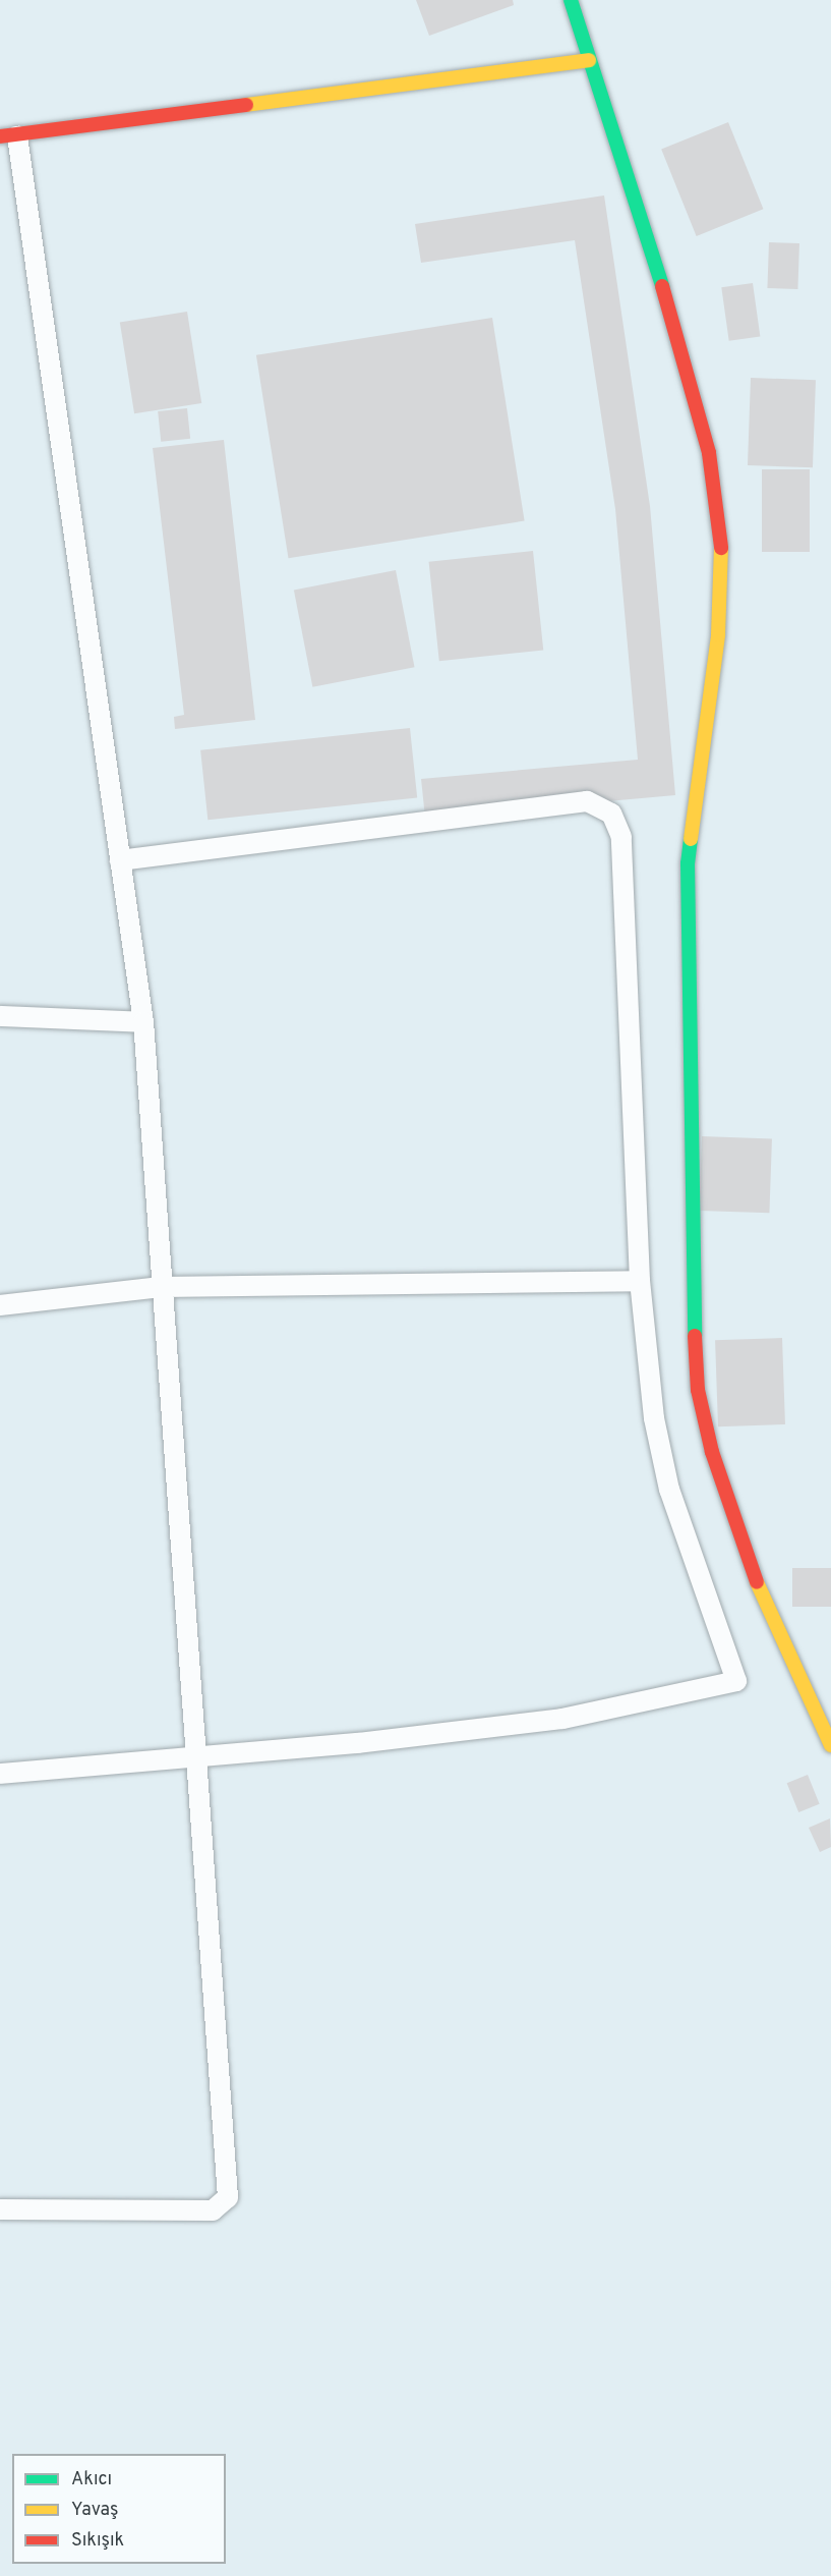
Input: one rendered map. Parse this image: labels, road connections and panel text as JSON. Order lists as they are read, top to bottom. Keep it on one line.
{"legend":["Akıcı","Yavaş","Sıkışık"]}
